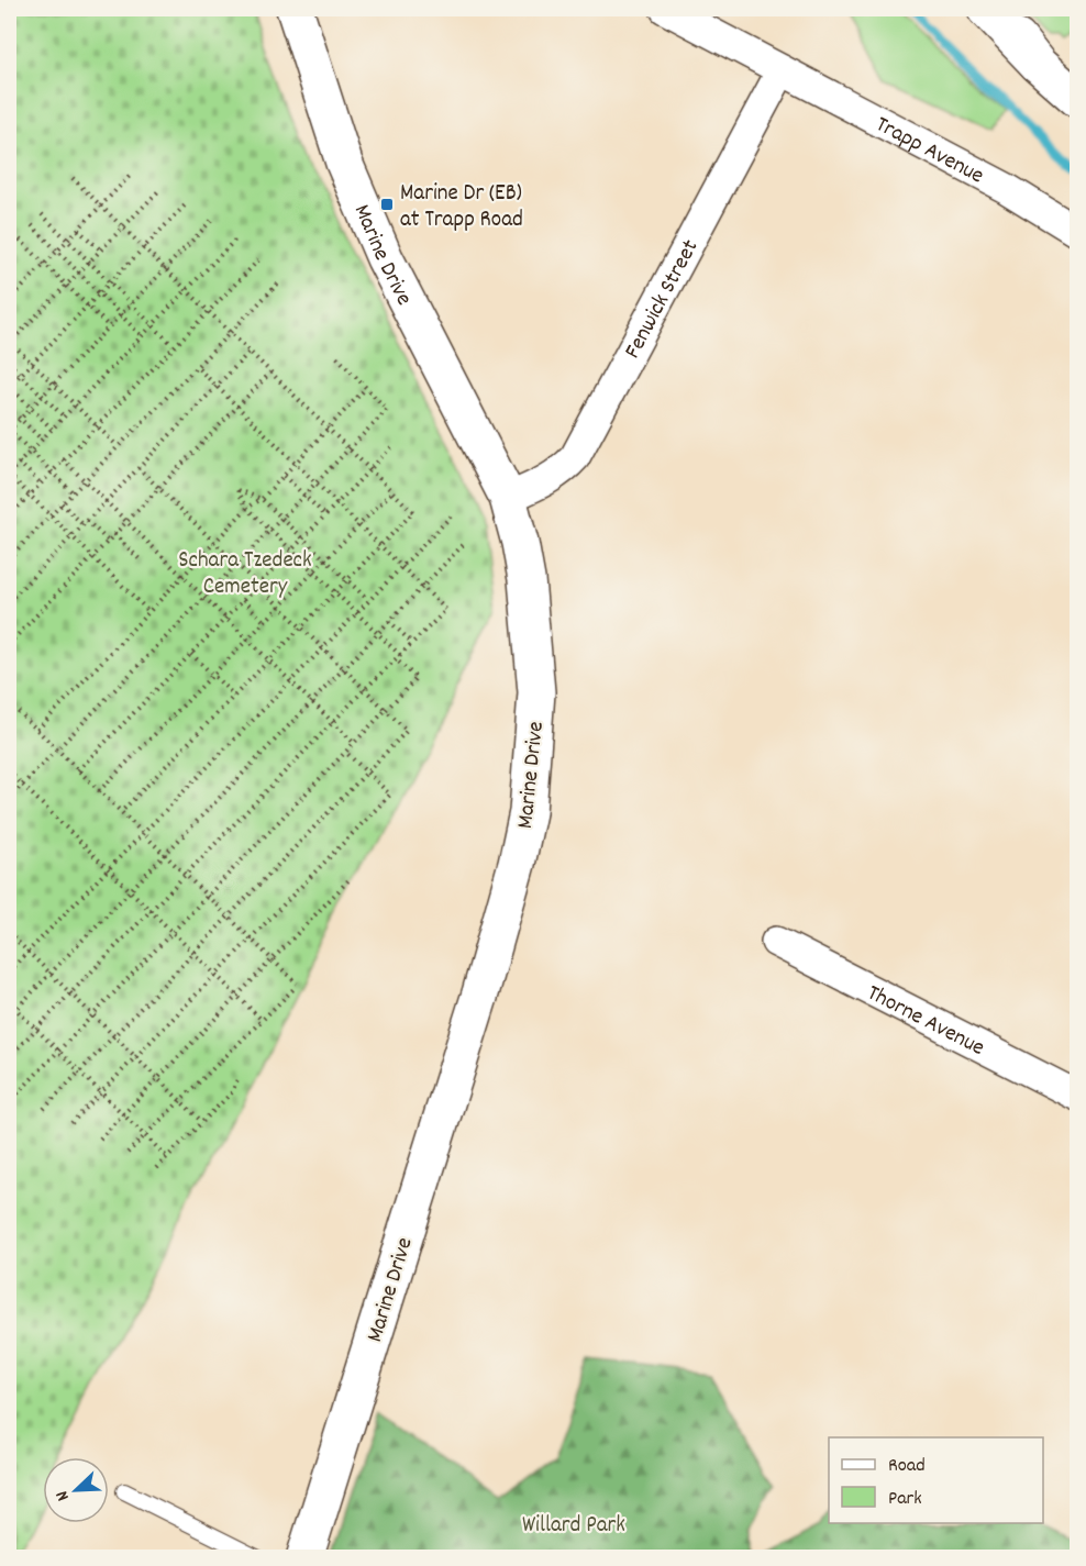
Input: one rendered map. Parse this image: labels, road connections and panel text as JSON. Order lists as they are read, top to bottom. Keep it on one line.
{"streets":{"main road":["Marine Drive"],"street":["Trapp Avenue","Fenwick Street","Thorne Avenue"]},"crossings":[["Trapp Avenue","Fenwick Street"],["Marine Drive","Fenwick Street"]],"parks":["Schara Tzedeck Cemetery","Willard Park"],"places":{"transit":["Marine Dr (EB) at Trapp Road"]},"legend":["Road","Park"],"north":"bottom left"}
